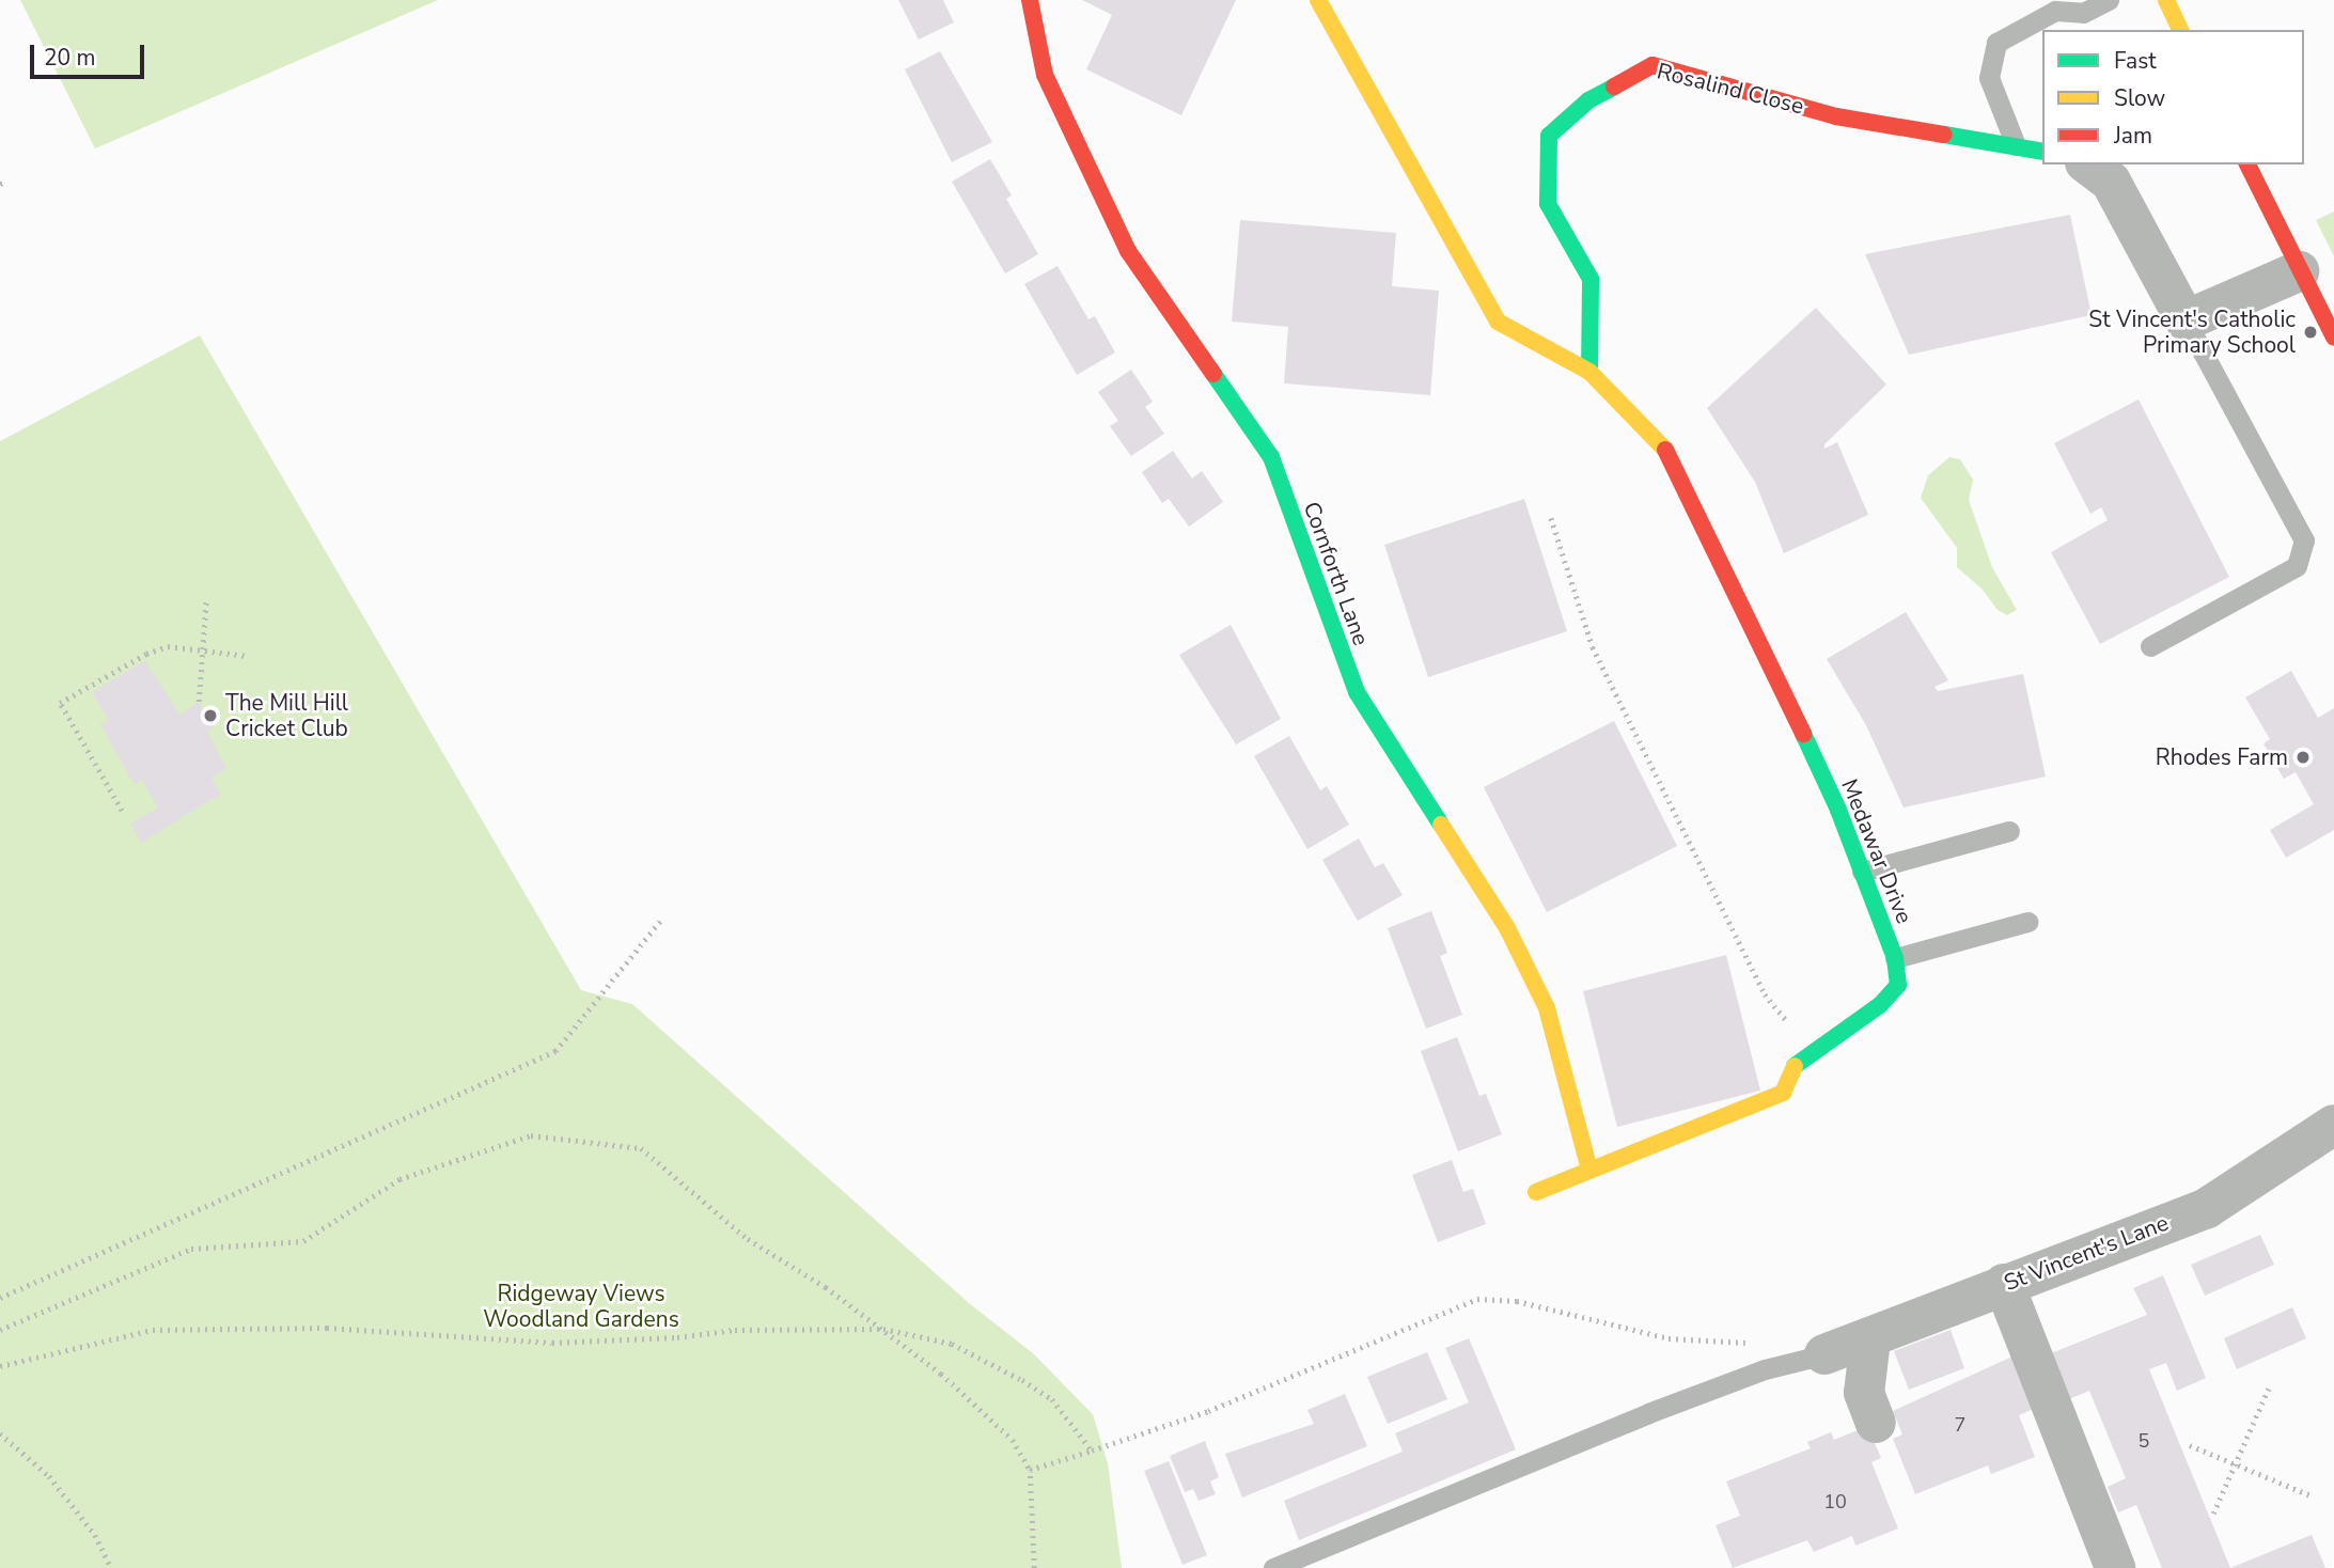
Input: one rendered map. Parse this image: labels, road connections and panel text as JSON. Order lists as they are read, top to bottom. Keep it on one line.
{"streets":{"street":["Rosalind Close","Cornforth Lane","Medawar Drive","St Vincent's Lane"]},"crossings":[["Rosalind Close","Medawar Drive"],["Cornforth Lane","Medawar Drive"]],"parks":["Ridgeway Views Woodland Gardens"],"places":["St Vincent's Catholic Primary School","The Mill Hill Cricket Club","Rhodes Farm"],"house_numbers":["7","5","10"],"legend":["Fast","Slow","Jam"],"scale_bar":"20 m"}
